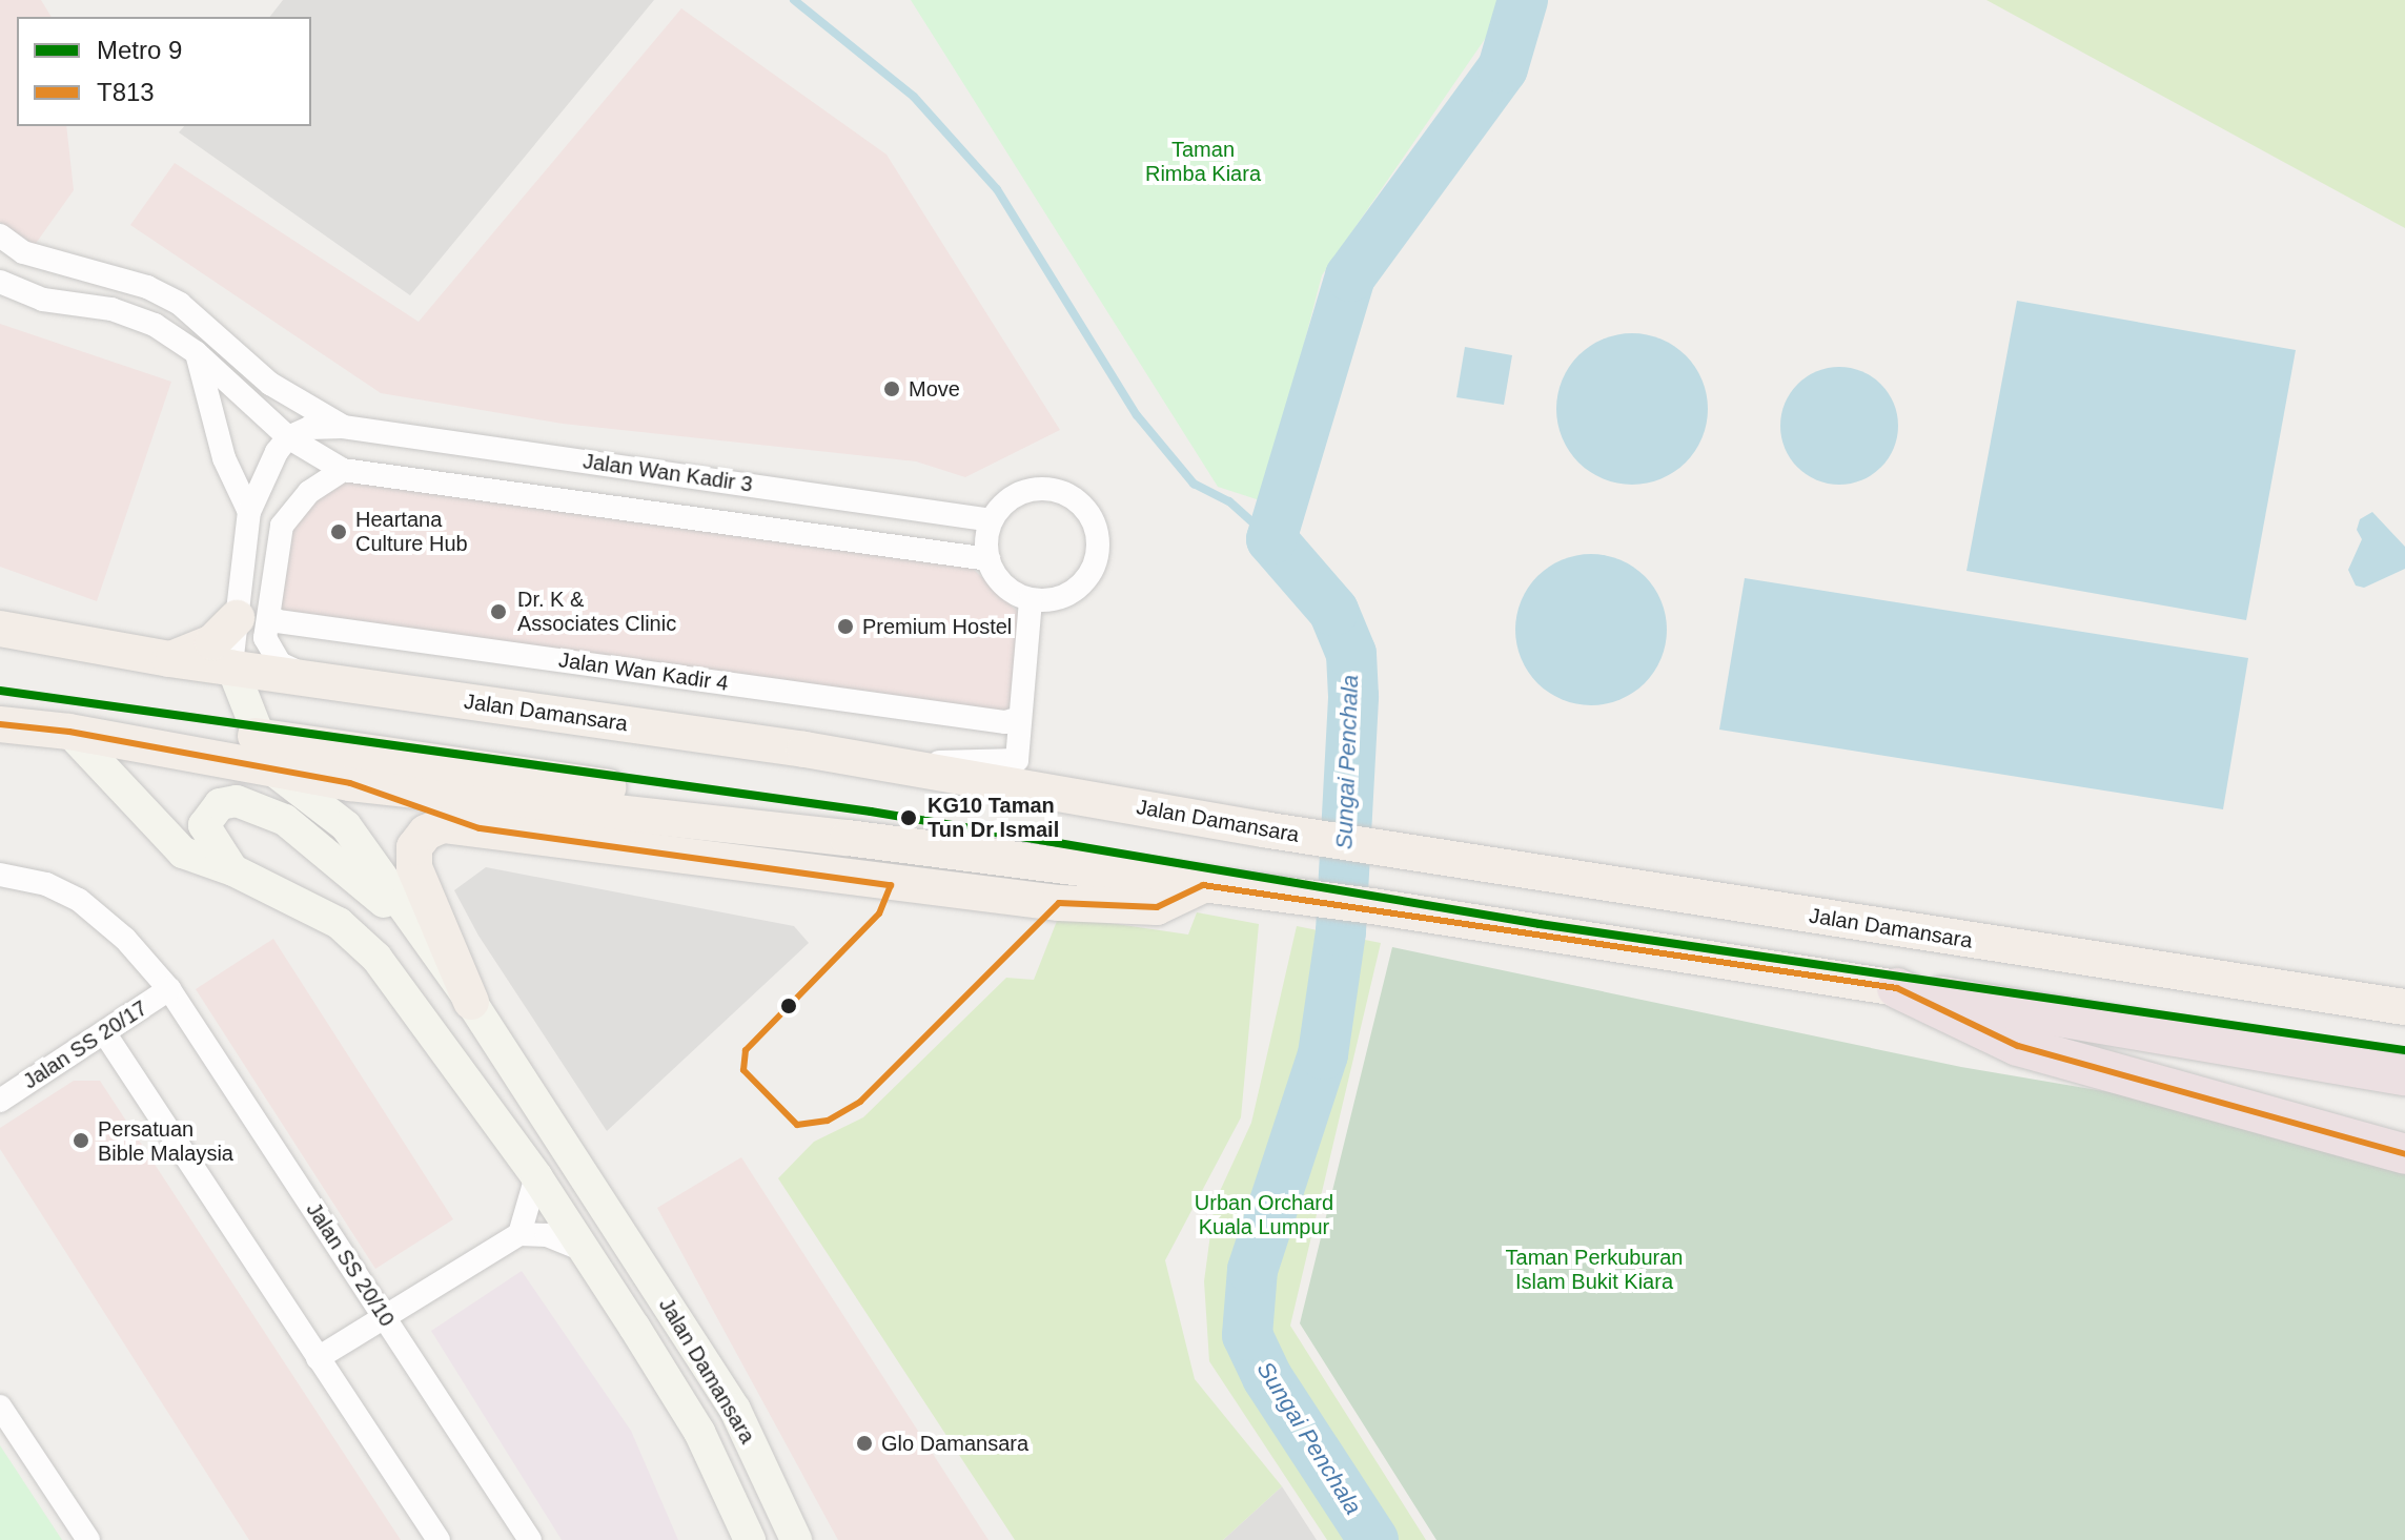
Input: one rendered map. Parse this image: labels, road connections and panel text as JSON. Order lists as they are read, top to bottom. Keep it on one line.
{"streets":{"main road":["Jalan Damansara"],"street":["Jalan Wan Kadir 3","Jalan Wan Kadir 4","Jalan SS 20/17","Jalan SS 20/10"]},"crossings":[["Jalan SS 20/17","Jalan SS 20/10"]],"water":["Sungai Penchala"],"parks":["Taman Rimba Kiara","Urban Orchard Kuala Lumpur","Taman Perkuburan Islam Bukit Kiara"],"places":["Move","Heartana Culture Hub","Dr. K & Associates Clinic","Premium Hostel","KG10 Taman Tun Dr Ismail","Persatuan Bible Malaysia","Glo Damansara"],"lines":["metro line 9","transit line T813"],"legend":["Metro 9","T813"]}
